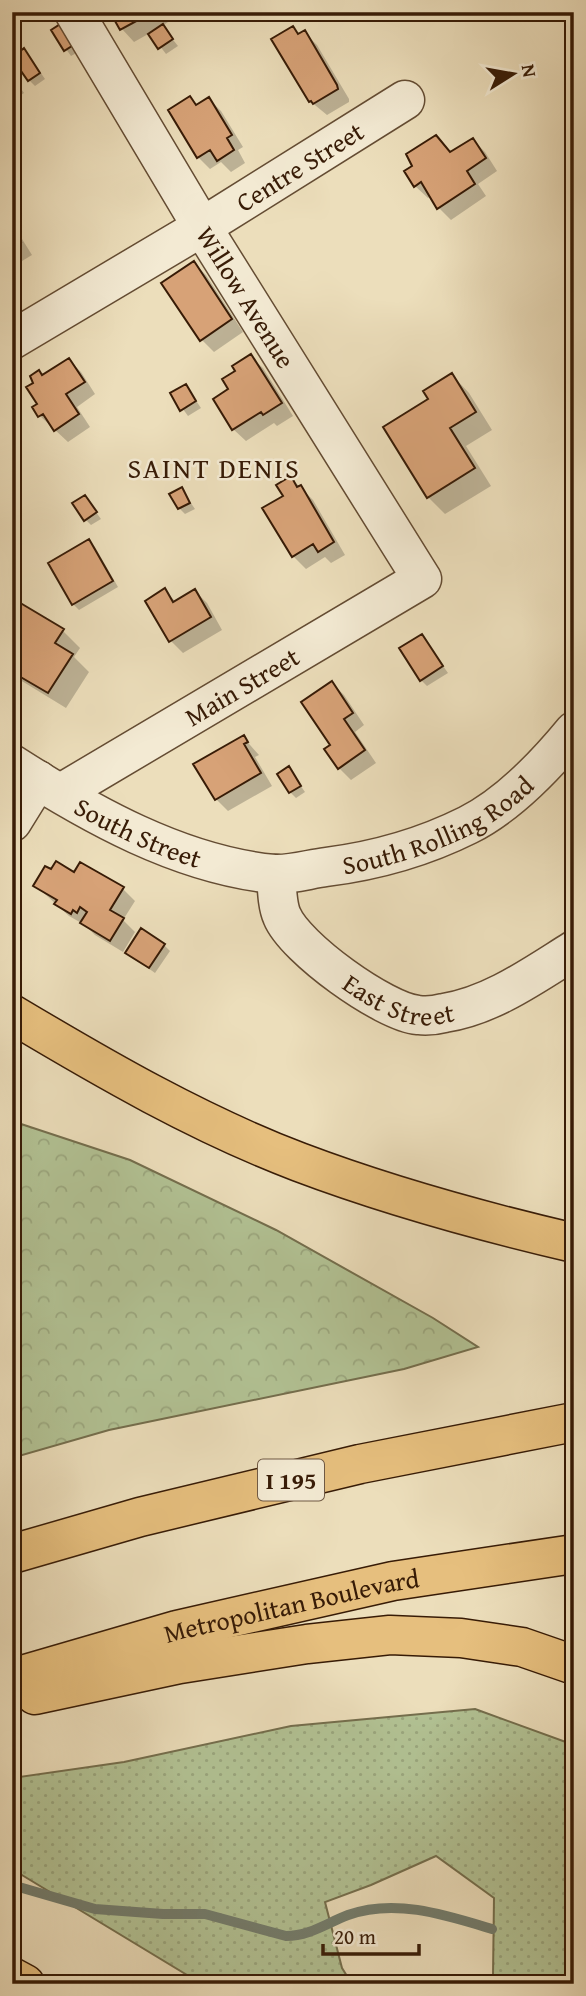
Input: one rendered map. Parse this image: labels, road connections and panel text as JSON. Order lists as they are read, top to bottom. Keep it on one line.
{"streets":{"main road":["I 195","Metropolitan Boulevard"],"street":["Centre Street","Willow Avenue","Main Street","South Rolling Road","South Street","East Street"]},"crossings":[["Centre Street","Willow Avenue"],["Willow Avenue","Main Street"],["Main Street","South Street"],["South Rolling Road","South Street"],["South Rolling Road","East Street"],["South Street","East Street"]],"districts":["SAINT DENIS"],"scale_bar":"20 m","north":"right"}
